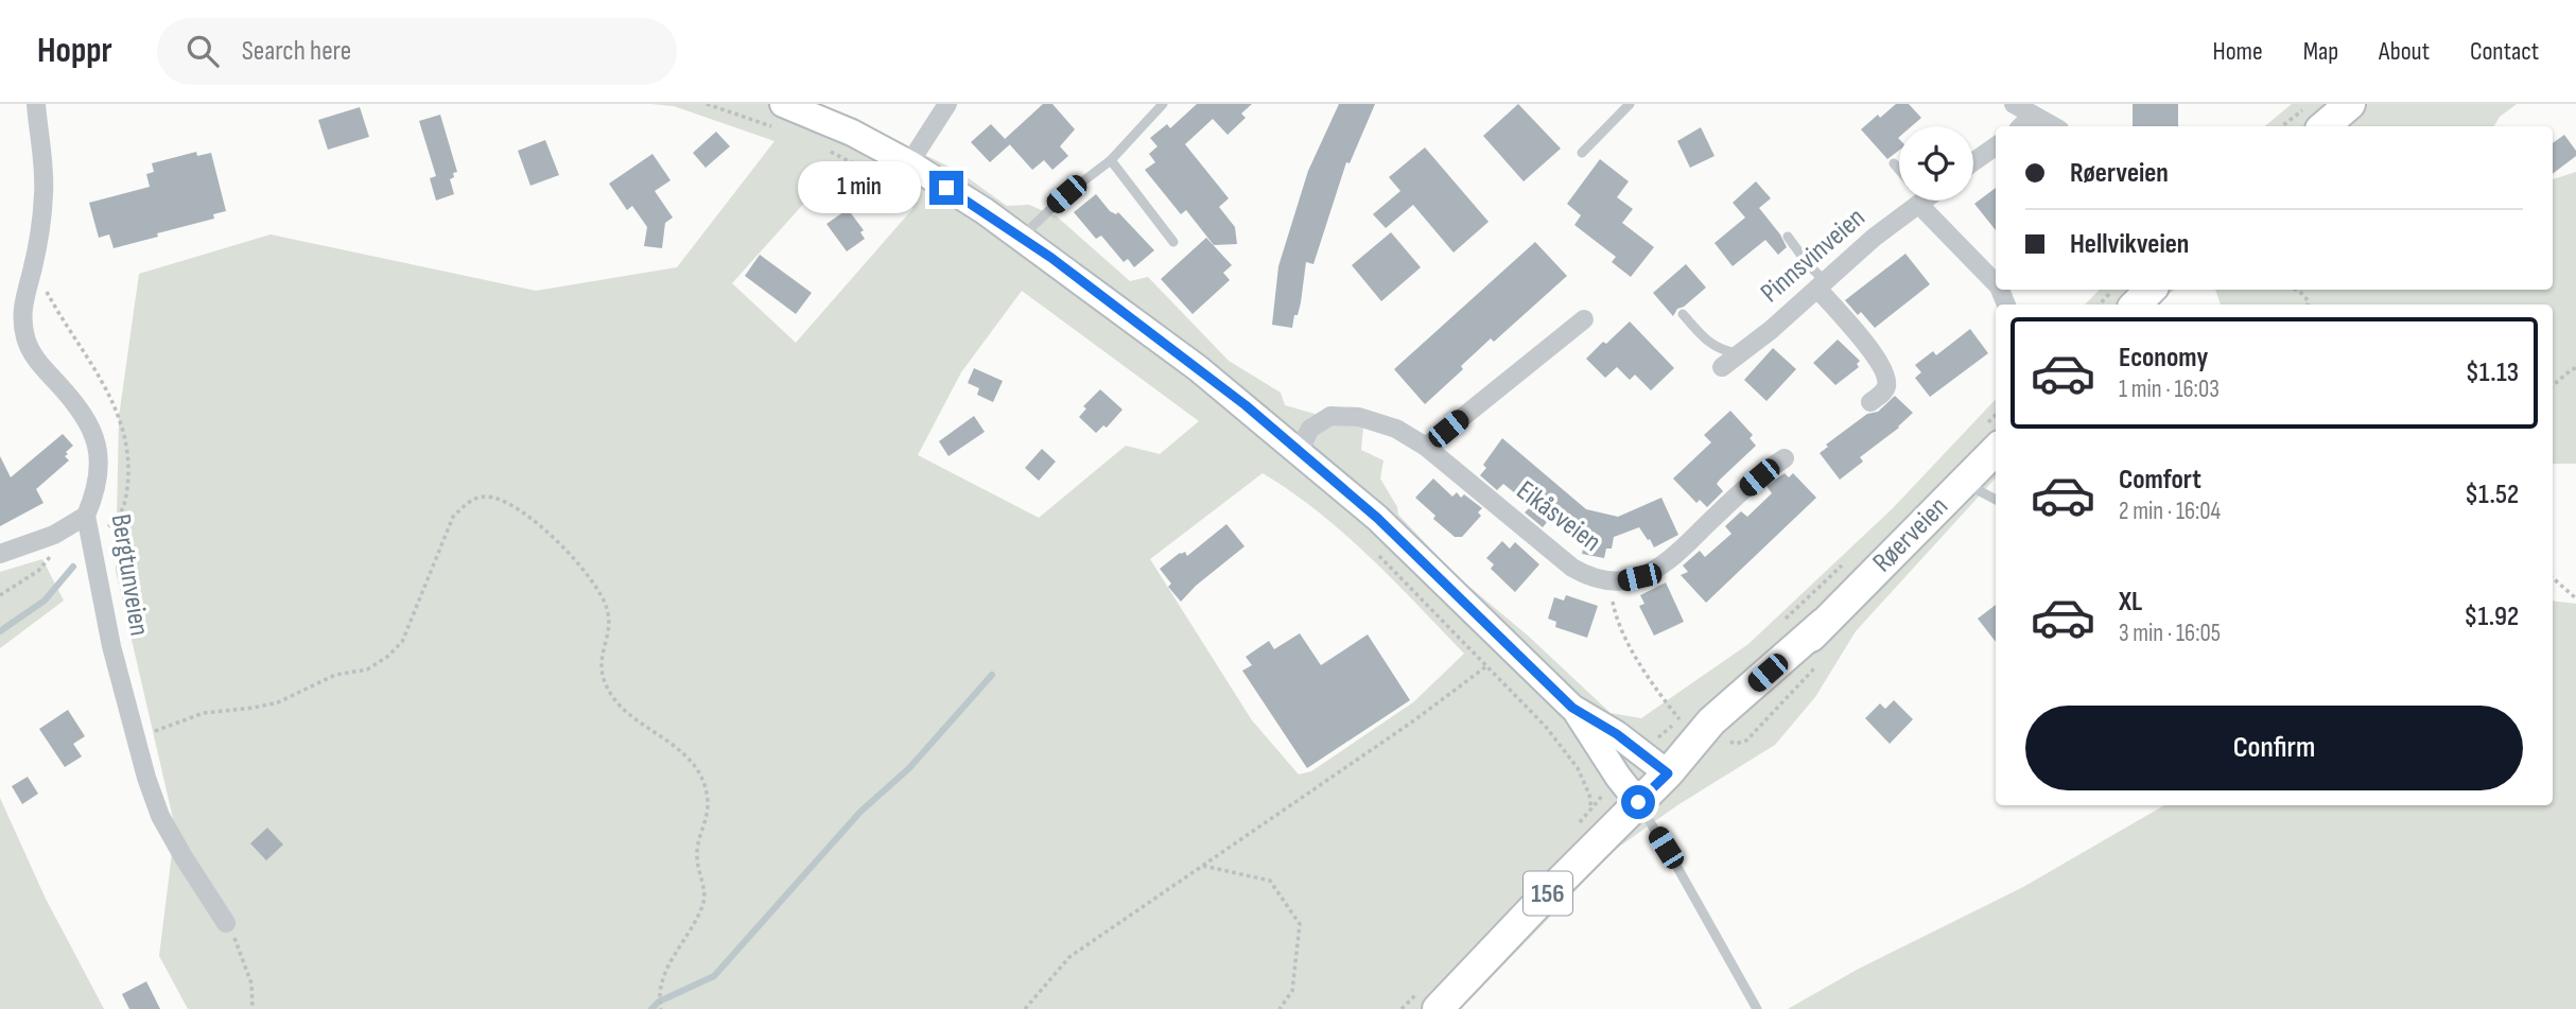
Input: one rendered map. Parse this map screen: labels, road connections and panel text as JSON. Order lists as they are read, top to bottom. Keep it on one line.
{"streets":{"main road":["Røerveien","156"],"street":["Pinnsvinveien","Eikåsveien","Bergtunveien"]},"crossings":[["Røerveien","156"]],"page":{"header":"Hoppr","search":"Search here","nav":["Home","Map","About","Contact"],"banner":["Røerveien","Hellvikveien"],"bubble":"1 min","list":[{"name":"Economy","note":"1 min · 16:03","value":"$1.13"},{"name":"Comfort","note":"2 min · 16:04","value":"$1.52"},{"name":"XL","note":"3 min · 16:05","value":"$1.92"}],"buttons":"Confirm"}}
